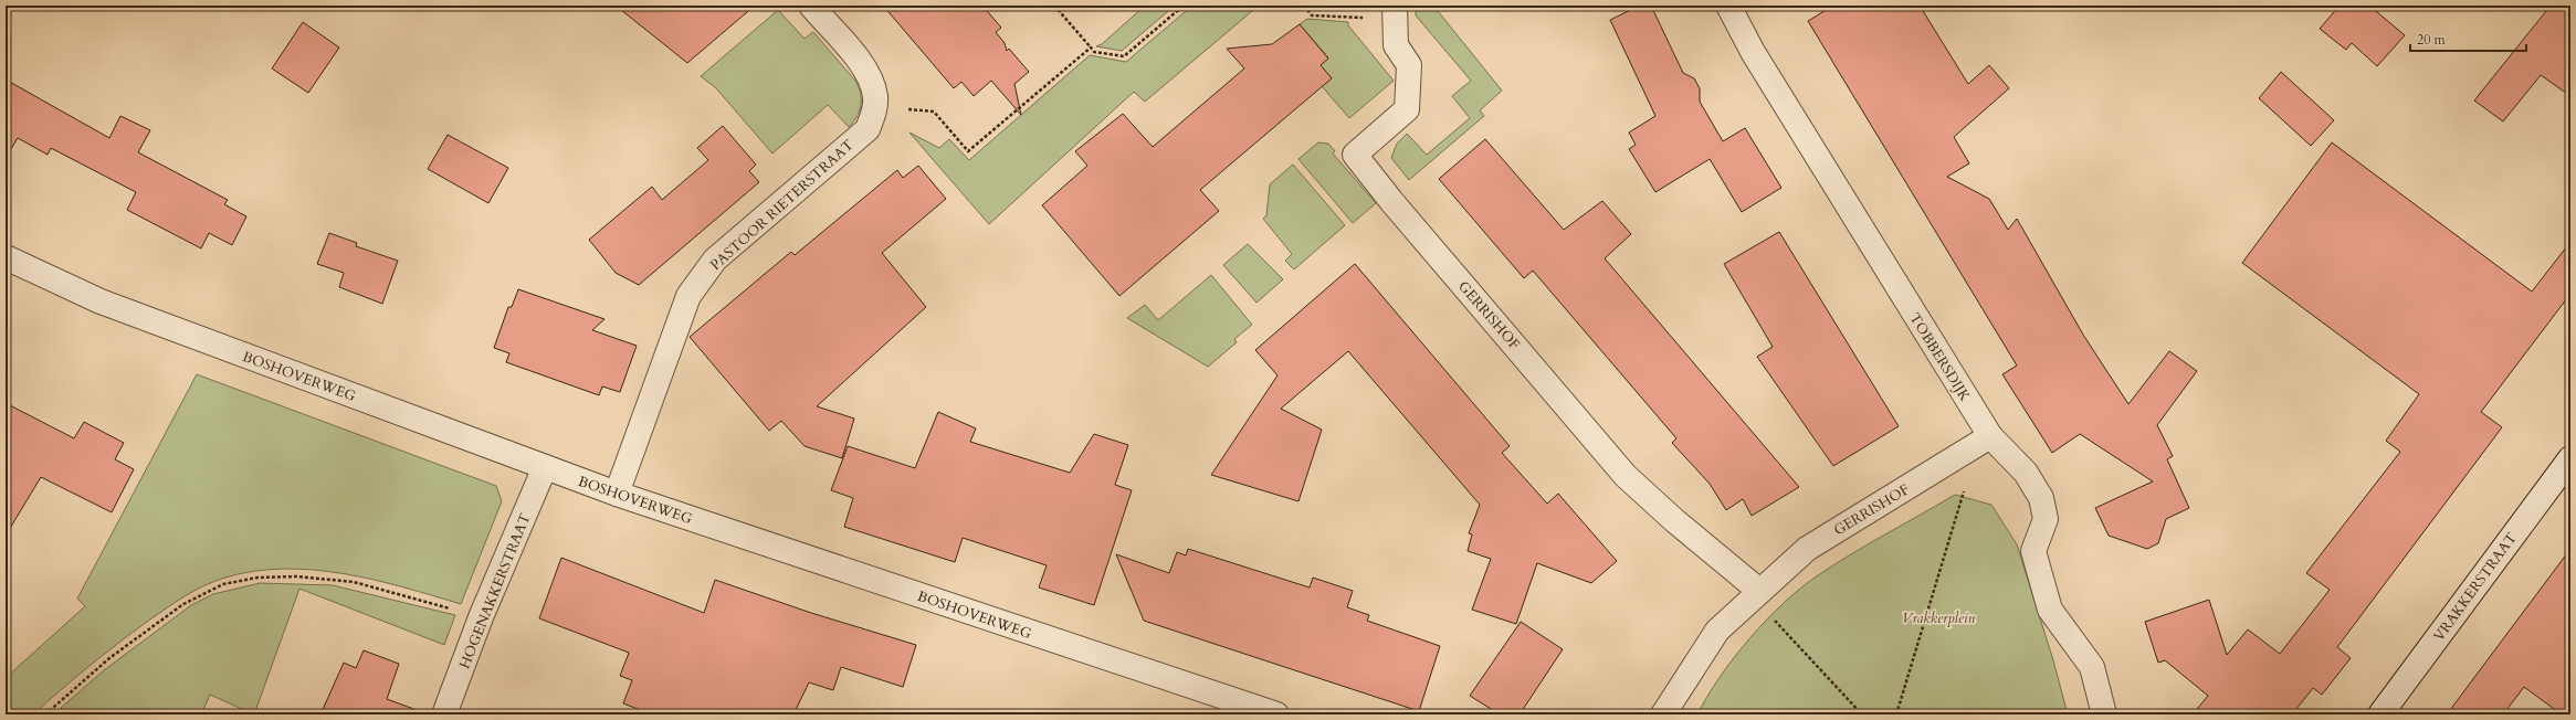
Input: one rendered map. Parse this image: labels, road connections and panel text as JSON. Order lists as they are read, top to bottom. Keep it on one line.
{"streets":{"street":["PASTOOR RIETERSTRAAT","GERRISHOF","TOBBERSDIJK","BOSHOVERWEG","VRAKKERSTRAAT","HOGENAKKERSTRAAT"]},"crossings":[["PASTOOR RIETERSTRAAT","BOSHOVERWEG"],["GERRISHOF","TOBBERSDIJK"],["BOSHOVERWEG","HOGENAKKERSTRAAT"]],"parks":["Vrakkerplein"],"scale_bar":"20 m"}
